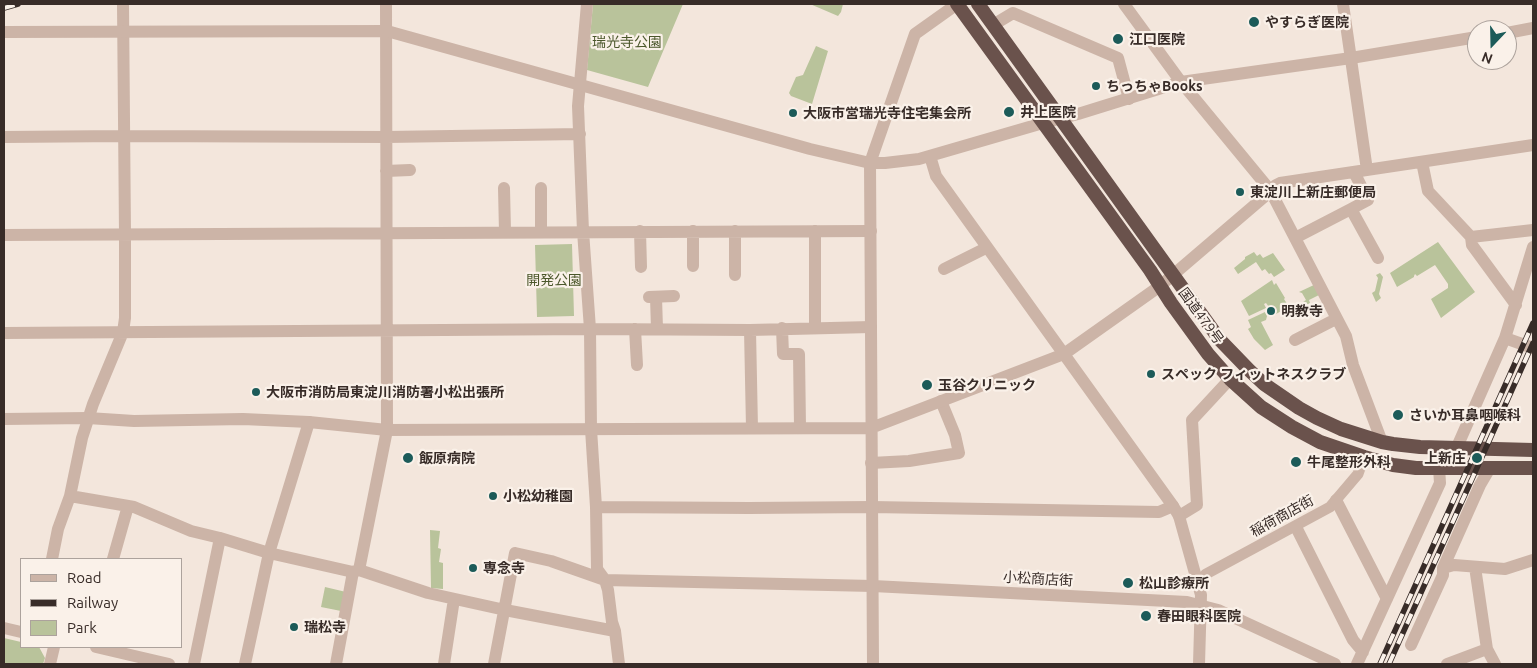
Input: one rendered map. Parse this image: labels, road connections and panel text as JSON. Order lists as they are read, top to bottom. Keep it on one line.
{"streets":{"highway":["国道479号"],"street":["稲荷商店街","小松商店街"]},"crossings":[["国道479号","稲荷商店街"]],"parks":["瑞光寺公園","開発公園"],"places":["やすらぎ医院","江口医院","ちっちゃBooks","井上医院","大阪市営瑞光寺住宅集会所","東淀川上新庄郵便局","明教寺","スペック フィットネスクラブ","玉谷クリニック","大阪市消防局東淀川消防署小松出張所","さいか耳鼻咽喉科","飯原病院","上新庄","牛尾整形外科","小松幼稚園","専念寺","松山診療所","春田眼科医院","瑞松寺"],"legend":["Road","Railway","Park"],"north":"bottom"}
